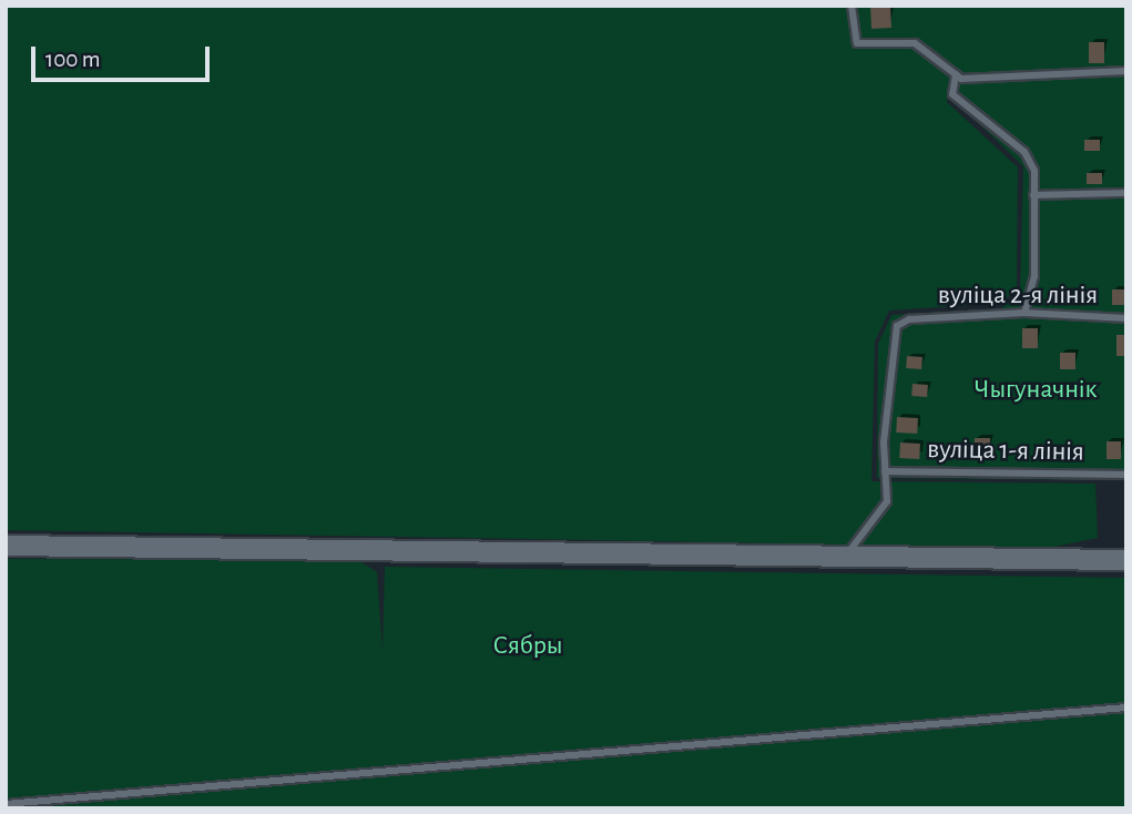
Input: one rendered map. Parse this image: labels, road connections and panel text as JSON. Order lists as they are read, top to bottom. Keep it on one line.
{"streets":{"lane":["вуліца 2-я лінія","вуліца 1-я лінія"]},"crossings":[["вуліца 2-я лінія","вуліца 1-я лінія"]],"parks":["Чыгуначнік","Сябры"],"scale_bar":"100 m"}
